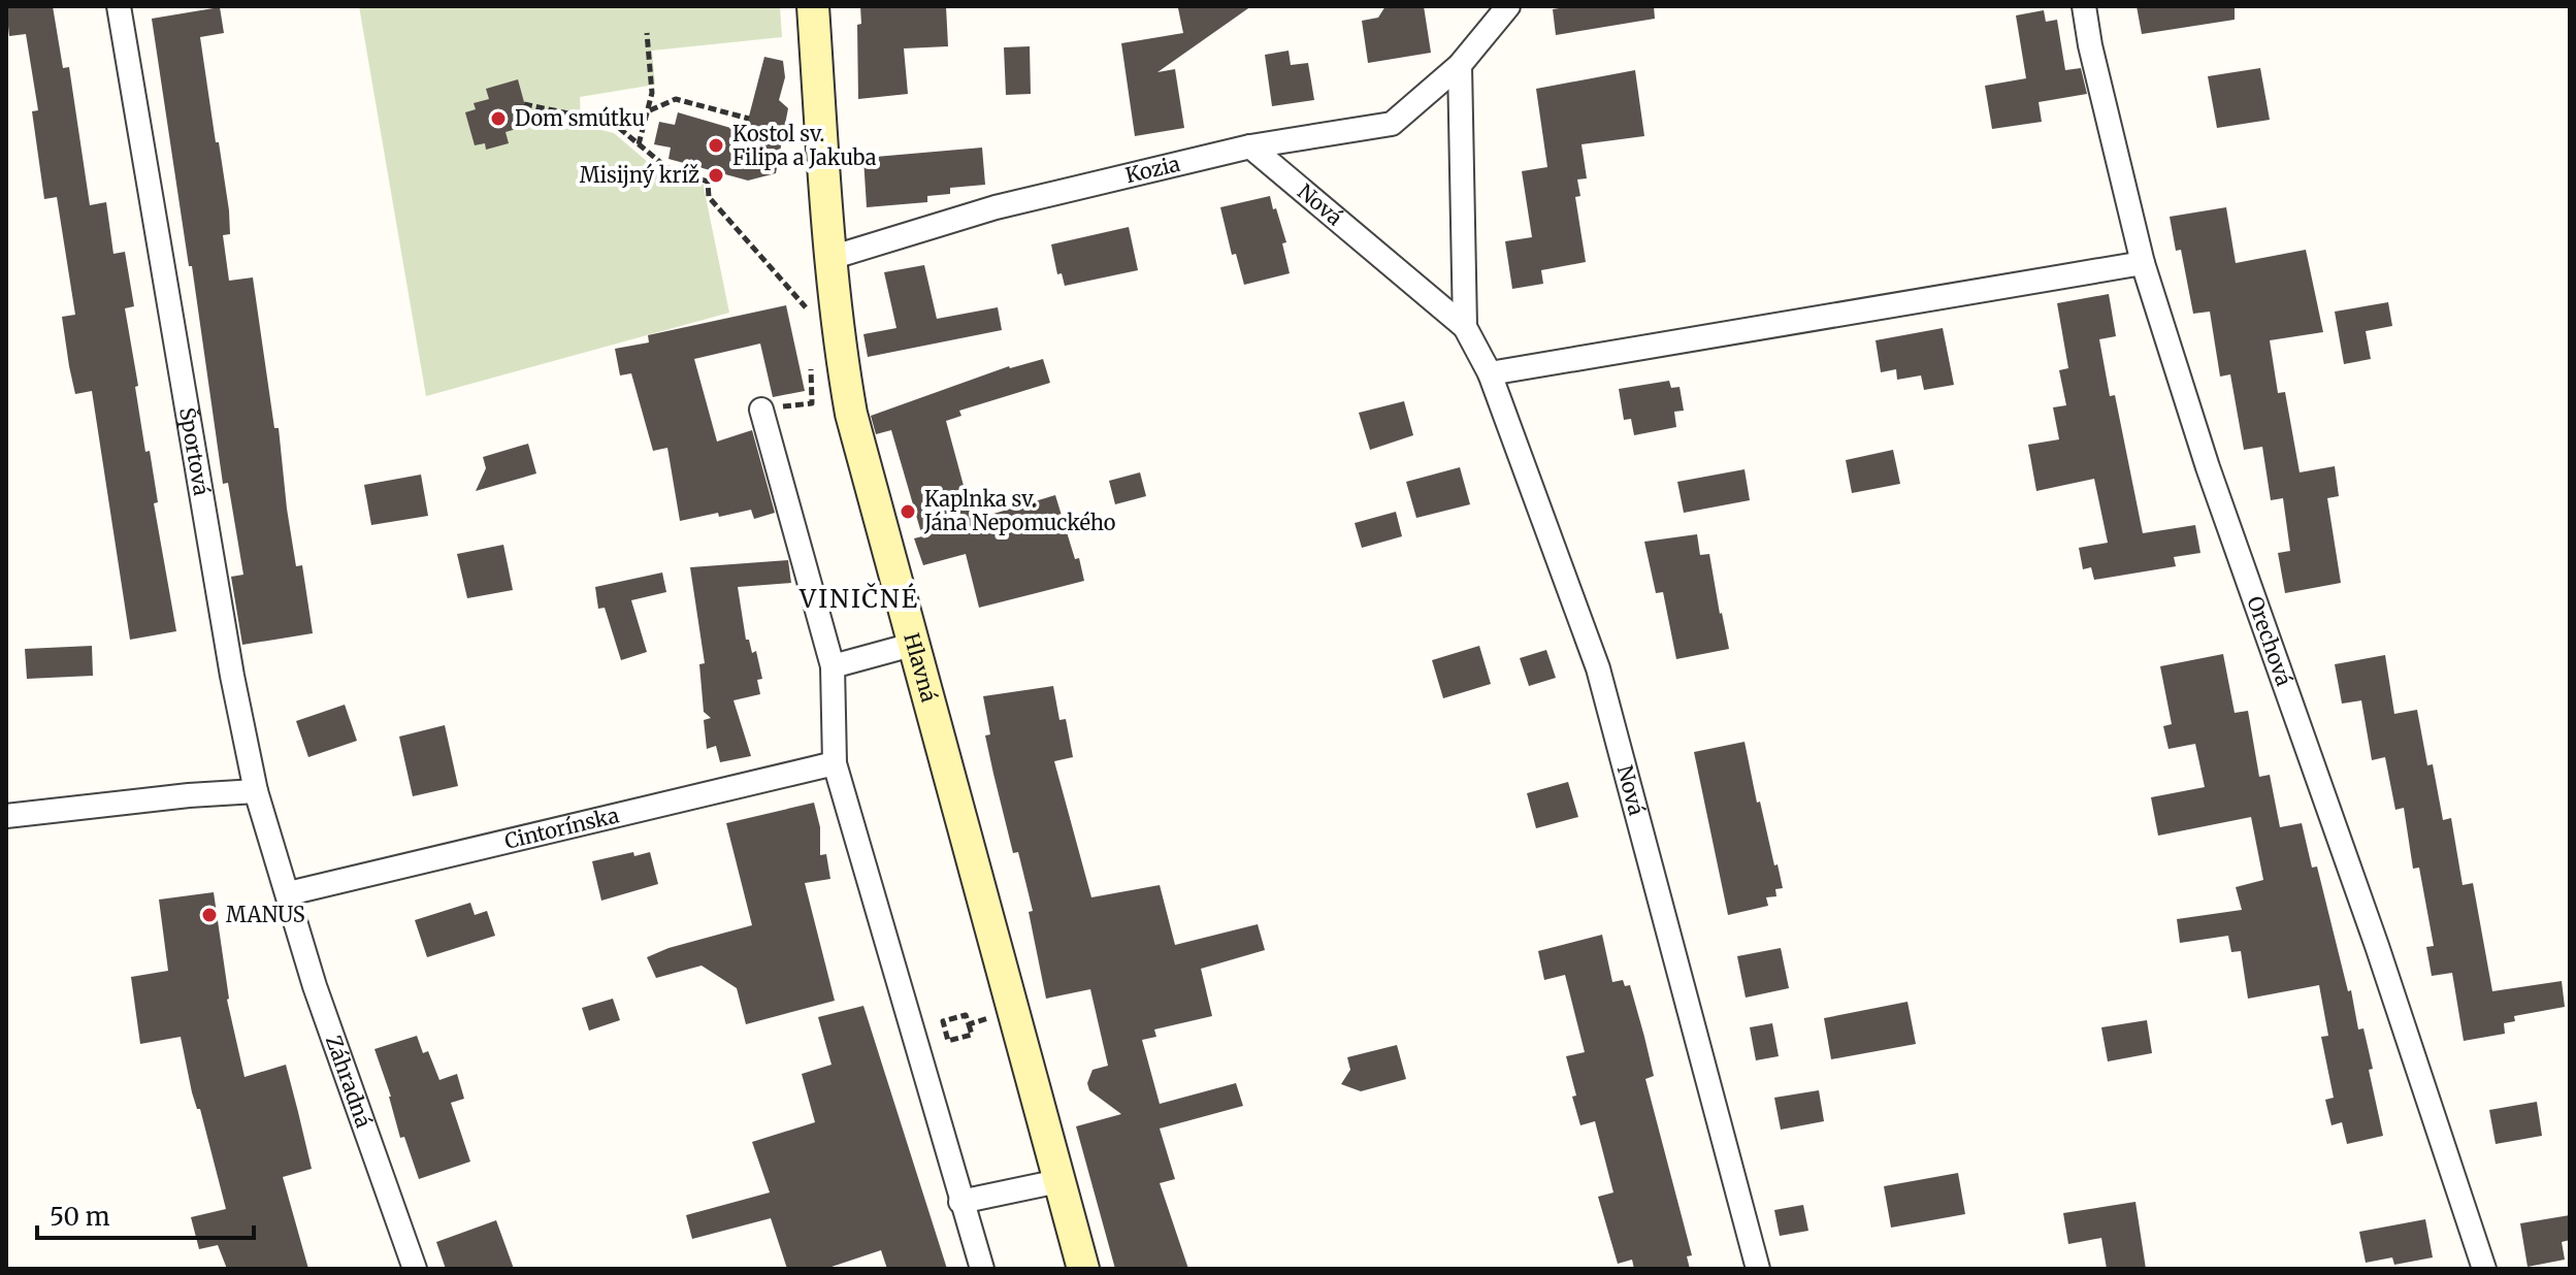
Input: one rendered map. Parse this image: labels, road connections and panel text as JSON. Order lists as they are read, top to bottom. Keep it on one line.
{"streets":{"main road":["Hlavná"],"street":["Kozia","Nová","Športová","Orechová","Cintorínska","Záhradná"]},"crossings":[["Kozia","Nová"],["Kozia","Hlavná"],["Športová","Cintorínska"],["Športová","Záhradná"],["Cintorínska","Záhradná"]],"districts":["VINIČNÉ"],"places":["Dom smútku","Kostol sv. Filipa a Jakuba","Misijný kríž","Kaplnka sv. Jána Nepomuckého","MANUS"],"scale_bar":"50 m"}
